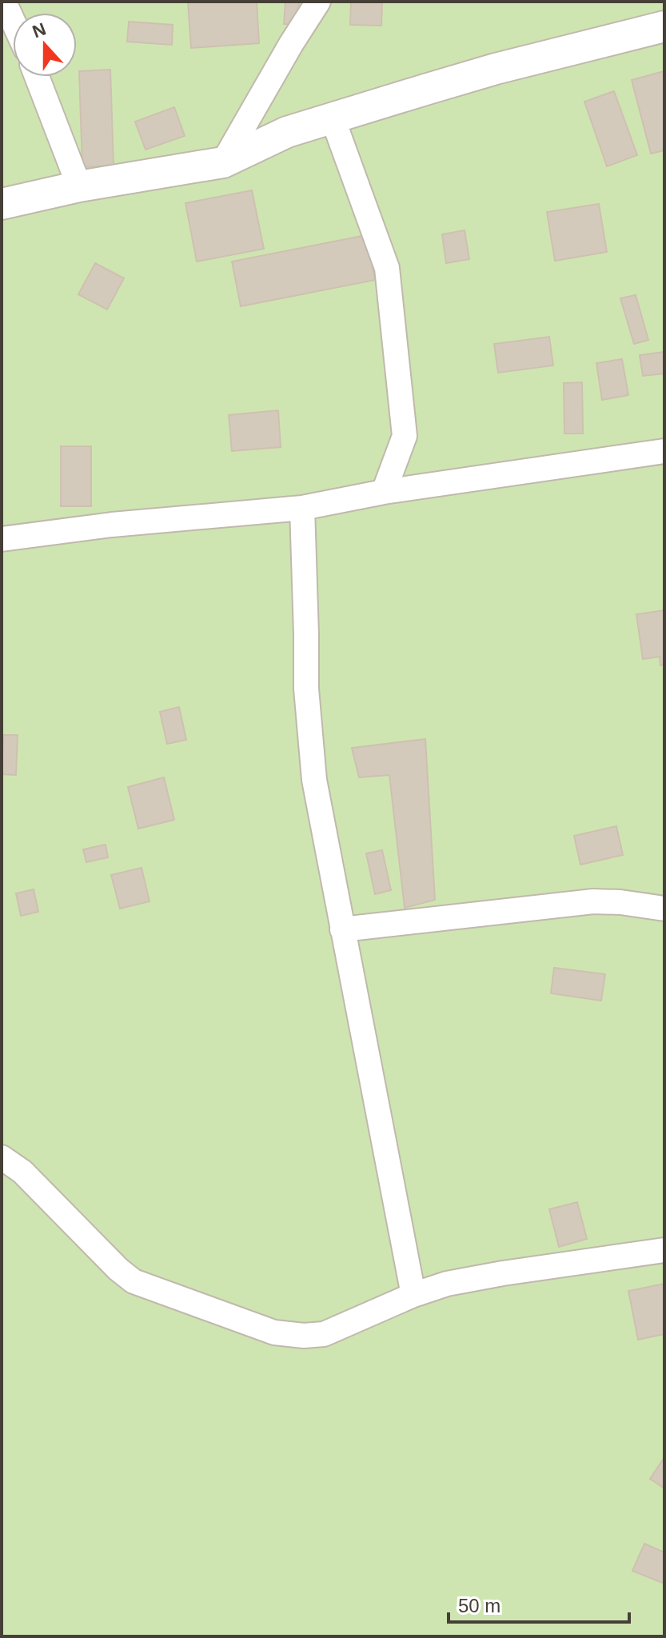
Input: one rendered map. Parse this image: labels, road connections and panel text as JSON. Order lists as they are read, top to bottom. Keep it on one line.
{"scale_bar":"50 m","north":"top"}
